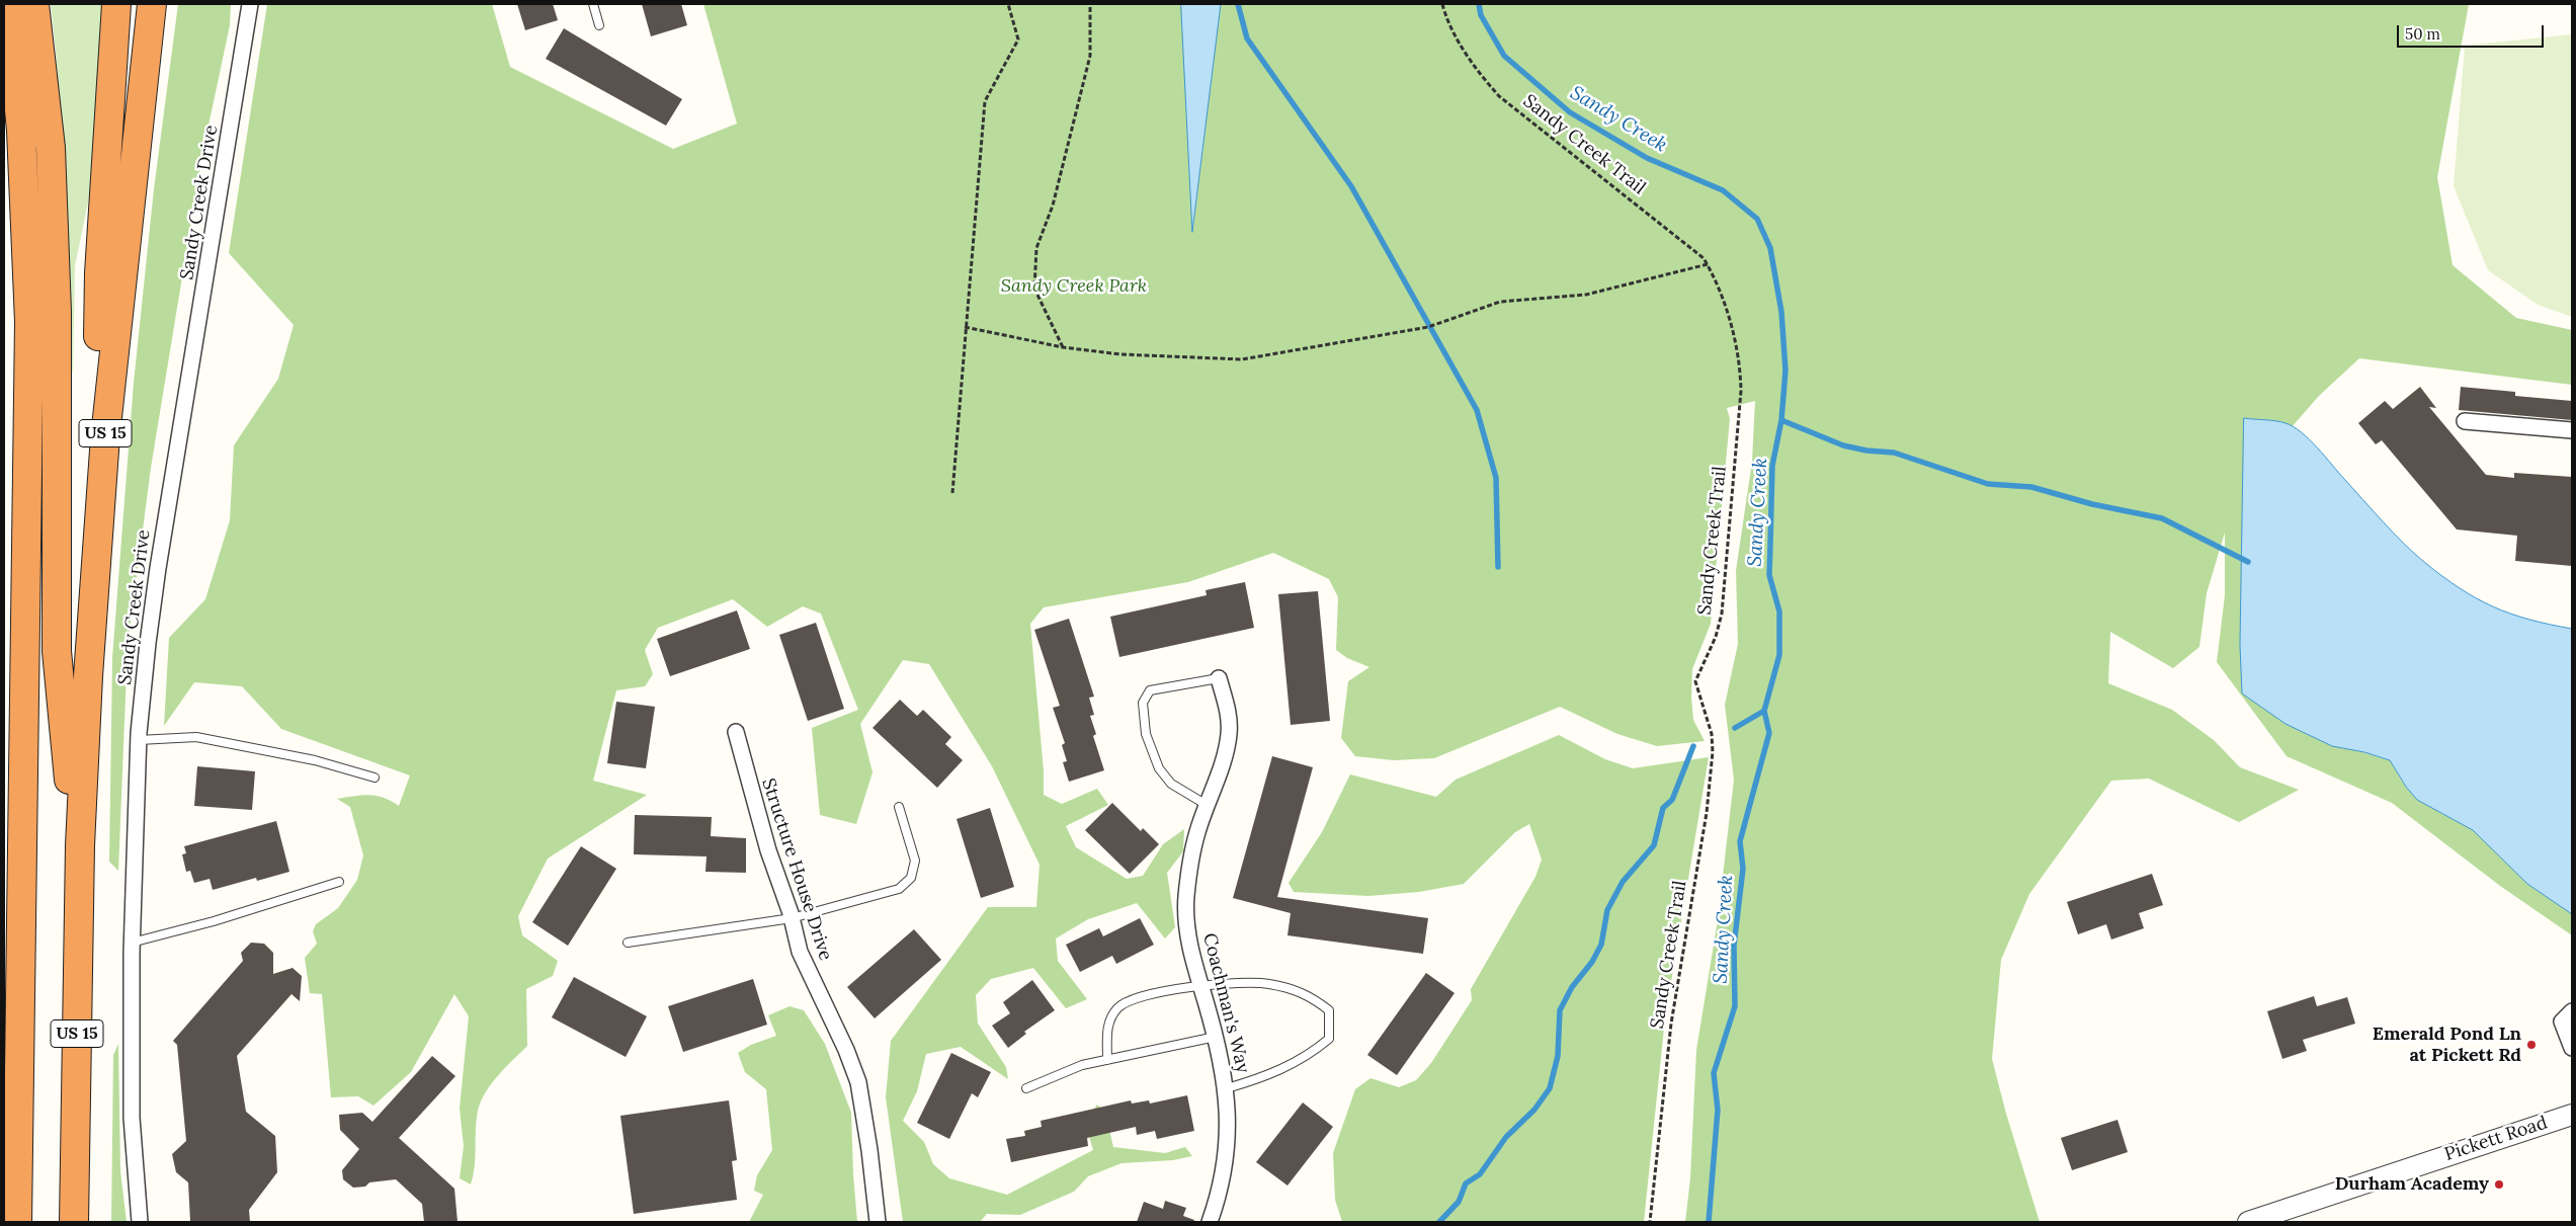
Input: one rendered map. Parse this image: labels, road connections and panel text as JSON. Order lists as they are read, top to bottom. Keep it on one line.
{"streets":{"highway":["US 15"],"street":["Sandy Creek Drive","Structure House Drive","Coachman's Way","Pickett Road"],"path":["Sandy Creek Trail"]},"water":["Sandy Creek"],"parks":["Sandy Creek Park"],"places":["Emerald Pond Ln at Pickett Rd","Durham Academy"],"scale_bar":"50 m"}
